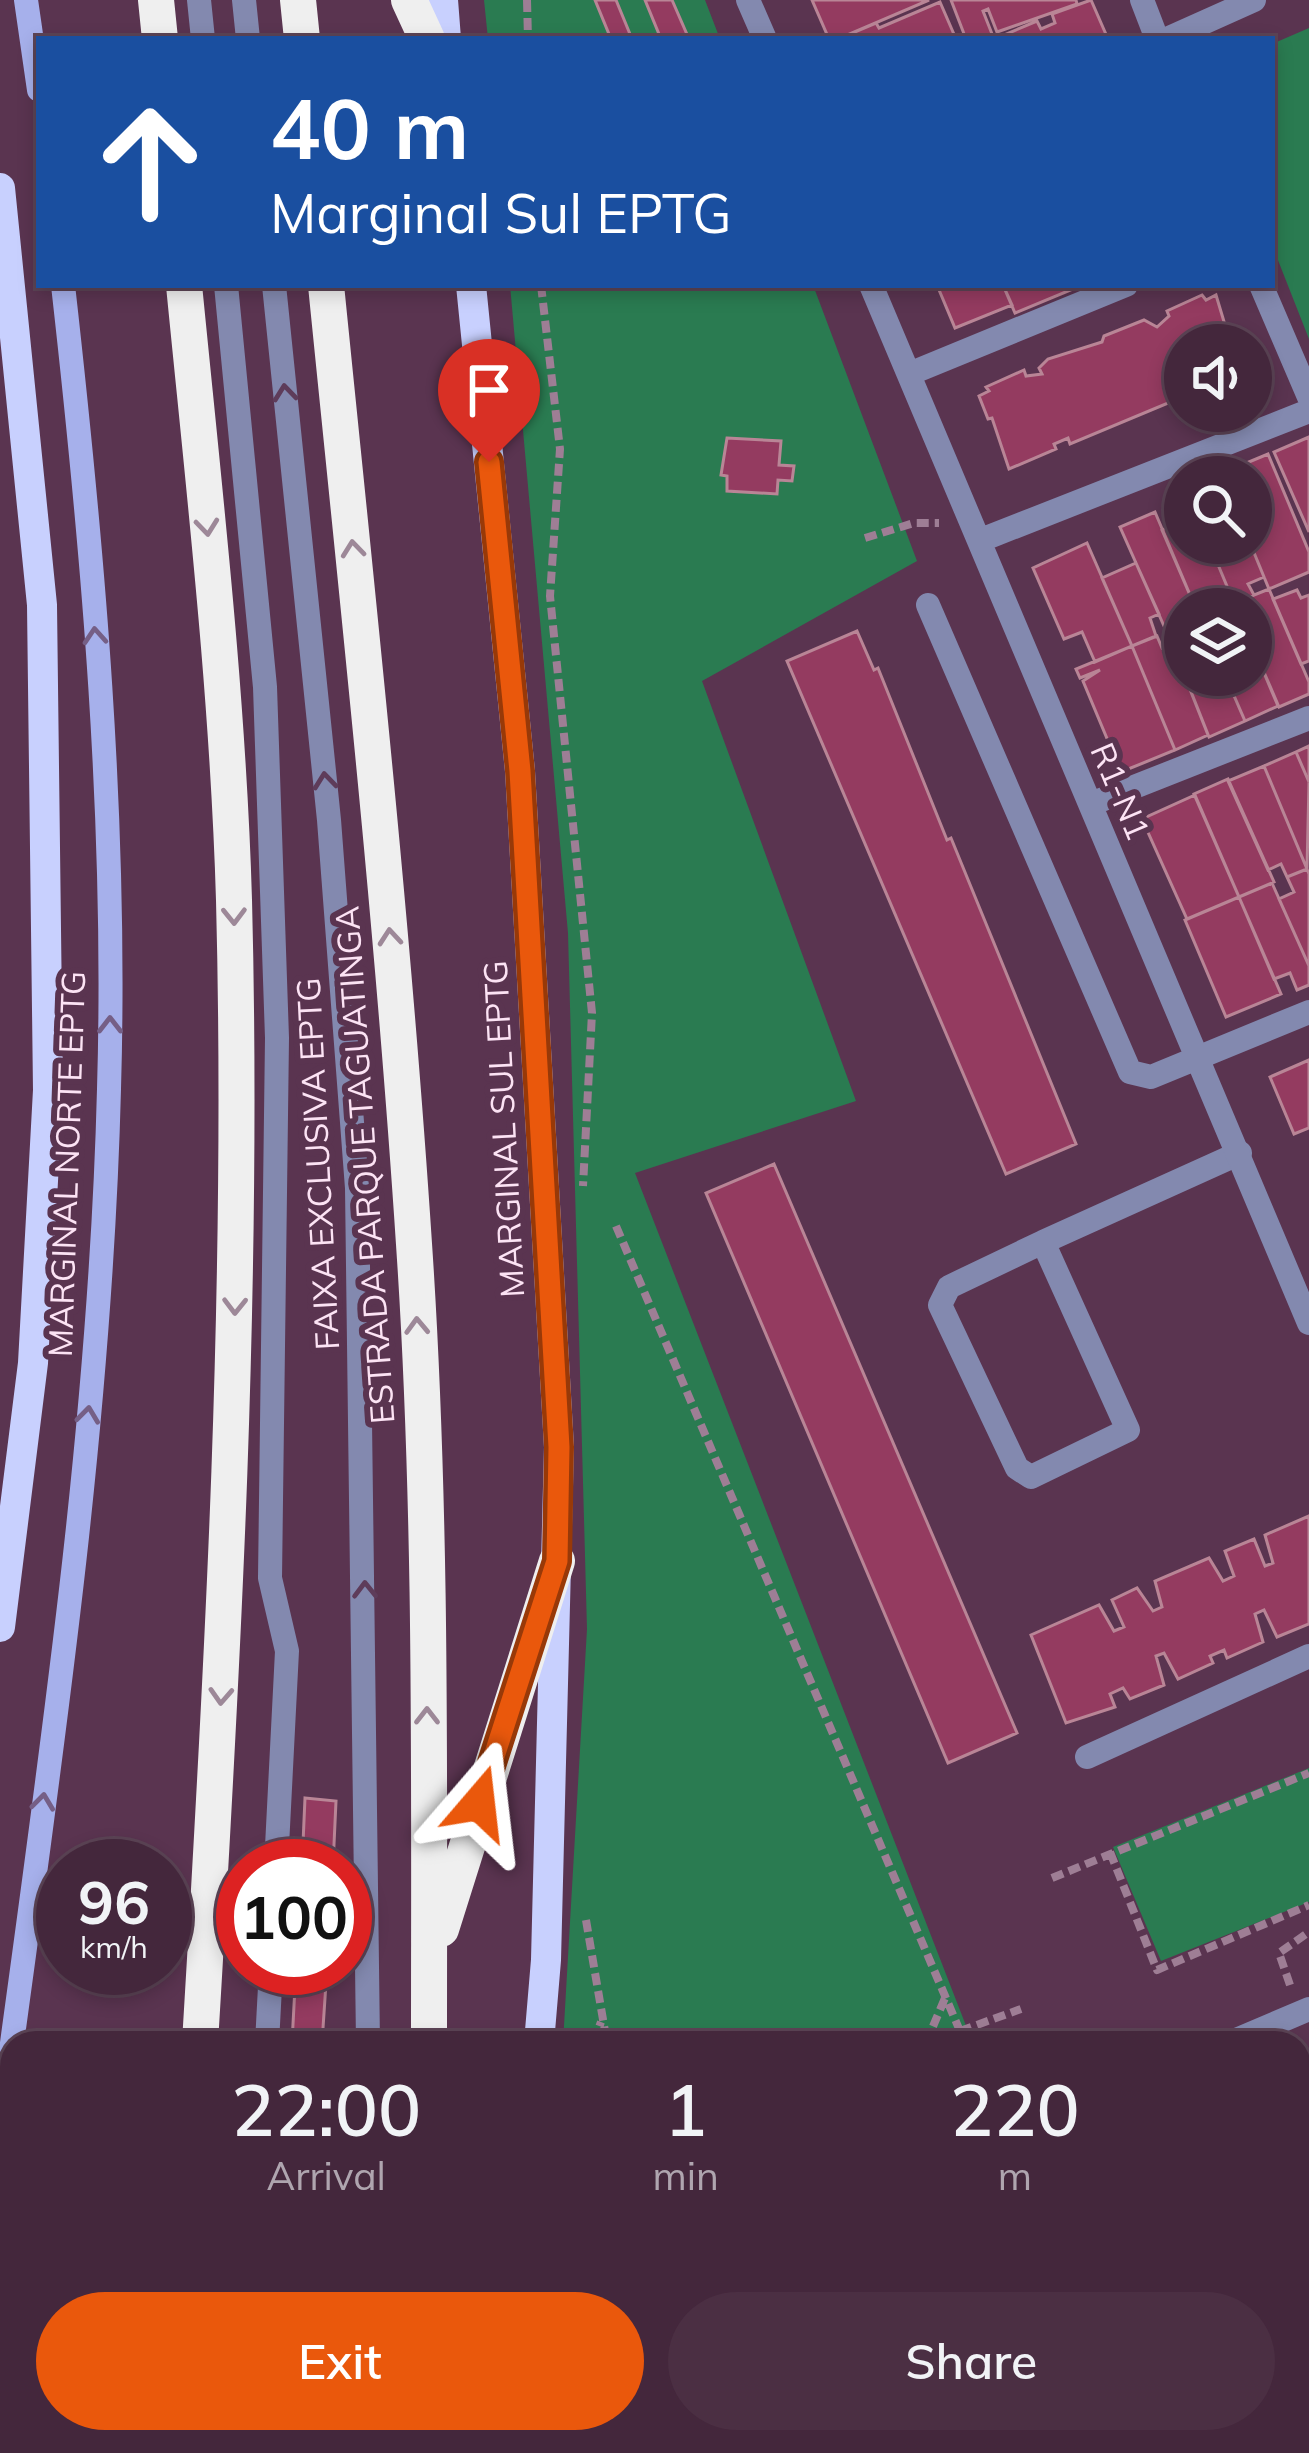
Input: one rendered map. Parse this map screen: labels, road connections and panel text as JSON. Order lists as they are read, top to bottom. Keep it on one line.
{"streets":{"highway":["ESTRADA PARQUE TAGUATINGA"],"main road":["MARGINAL SUL EPTG","MARGINAL NORTE EPTG"],"street":["R1-N1","FAIXA EXCLUSIVA EPTG"]},"page":{"turn":["40 m","Marginal Sul EPTG"],"speed":"96 km/h","limit":"100","eta":["22:00","Arrival","1","min","220","m"],"buttons":["Exit","Share"]}}
